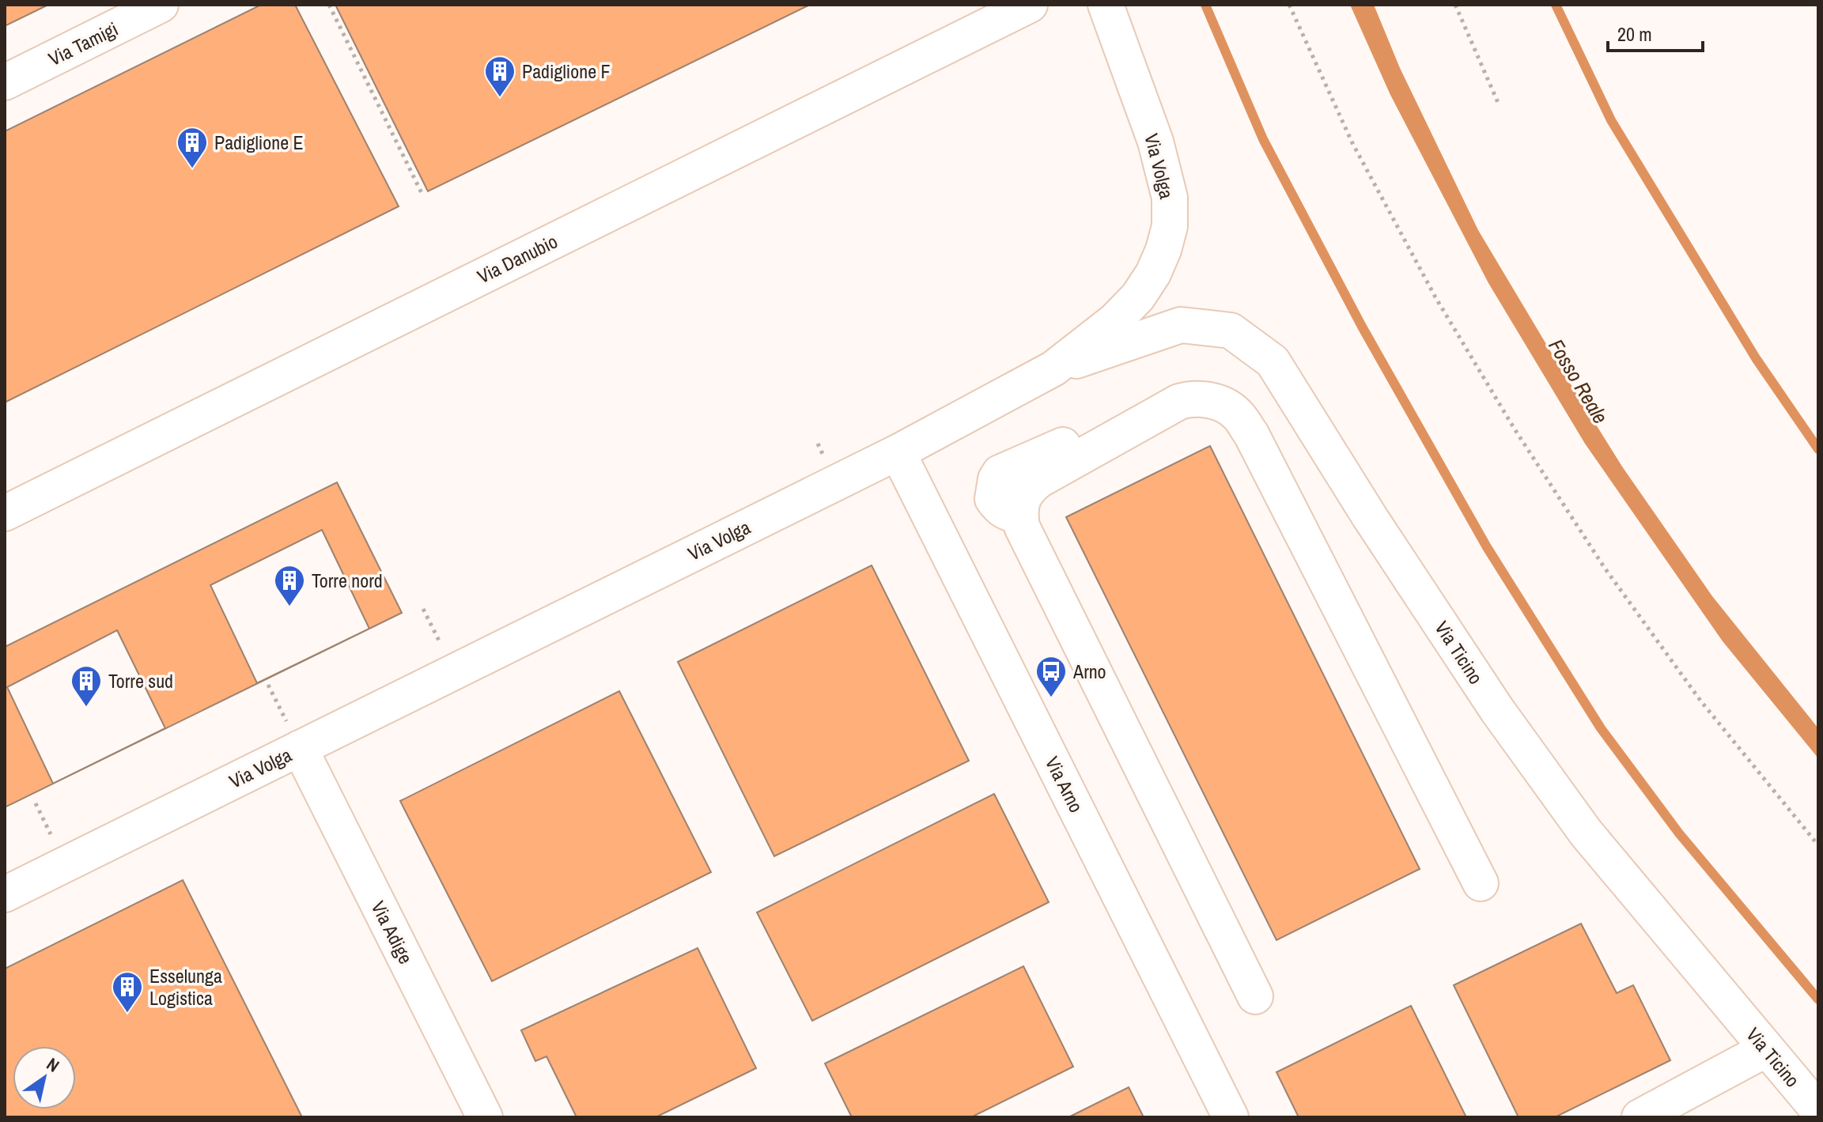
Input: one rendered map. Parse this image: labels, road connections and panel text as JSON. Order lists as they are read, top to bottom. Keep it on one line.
{"streets":{"street":["Via Tamigi","Via Volga","Via Danubio","Via Ticino","Via Arno","Via Adige"]},"crossings":[["Via Volga","Via Ticino"],["Via Volga","Via Arno"],["Via Volga","Via Adige"]],"water":["Fosso Reale"],"places":{"building":["Padiglione F","Padiglione E","Torre nord","Torre sud","Esselunga Logistica"],"bus stop":["Arno"]},"scale_bar":"20 m","north":"top right"}
